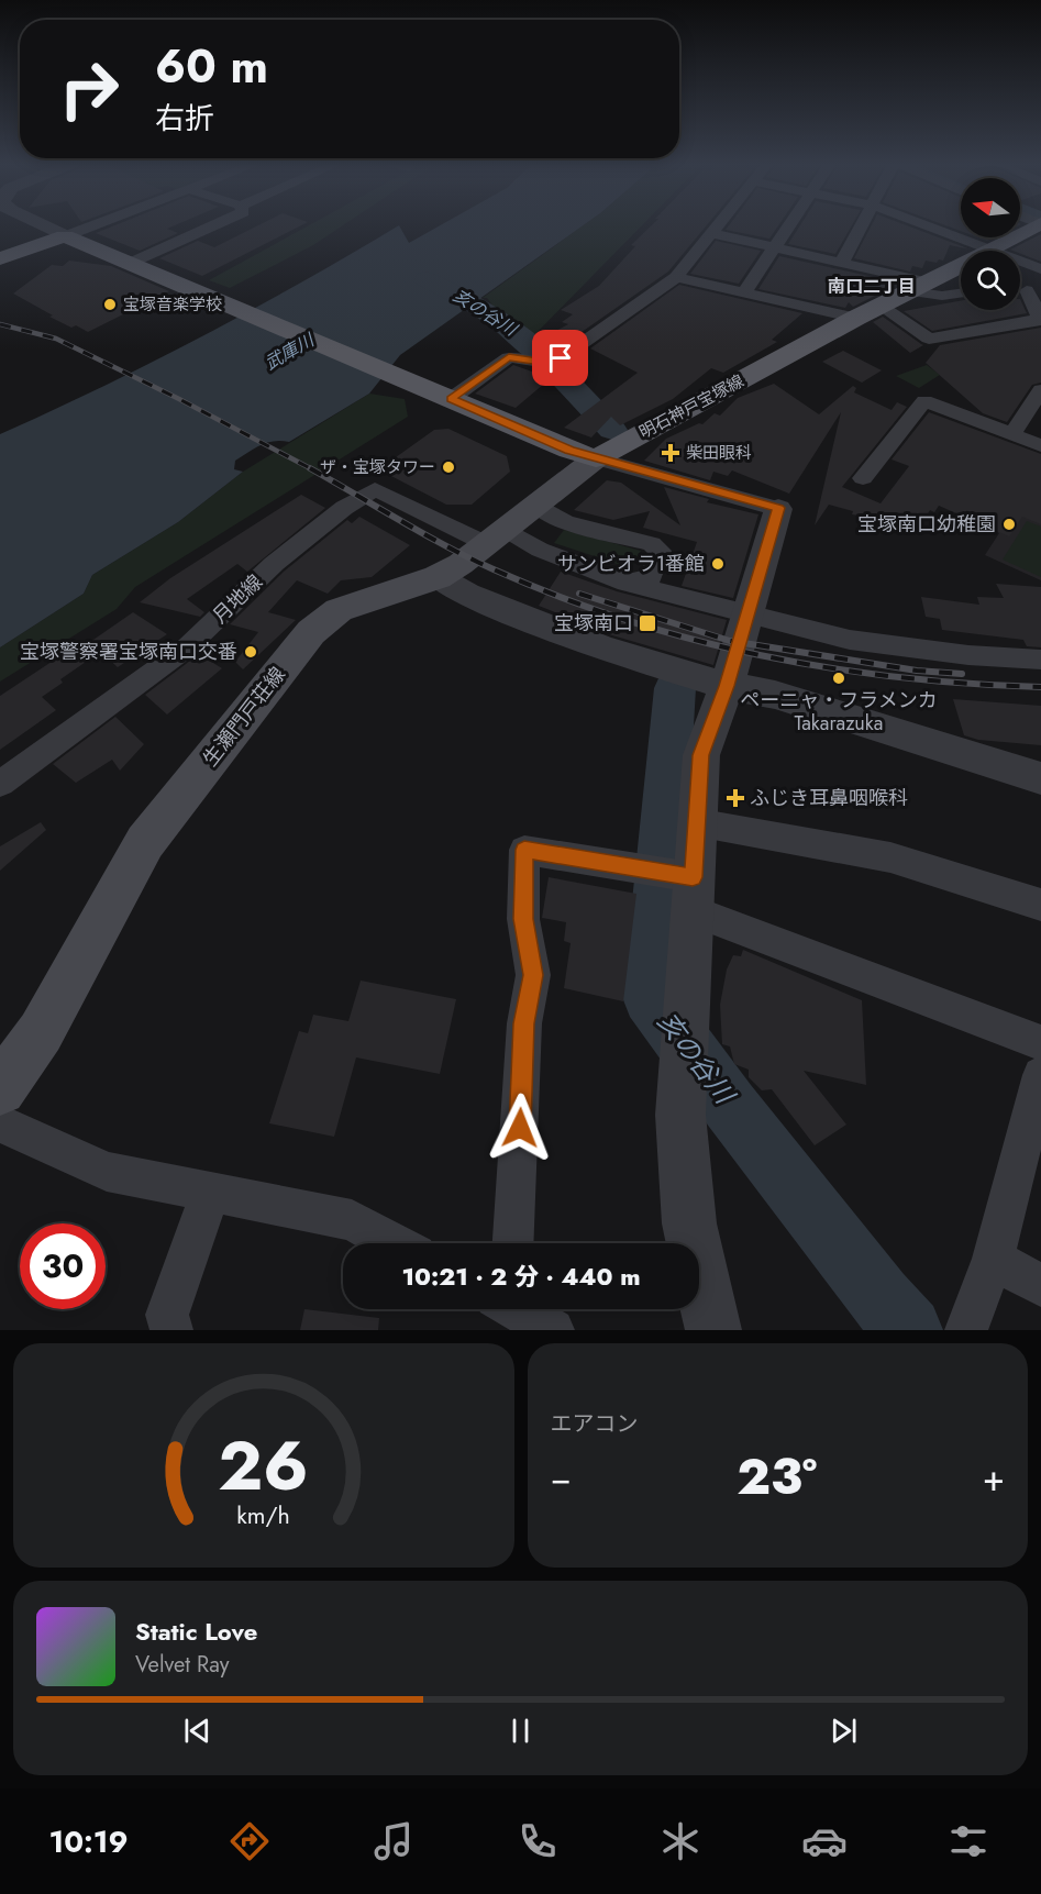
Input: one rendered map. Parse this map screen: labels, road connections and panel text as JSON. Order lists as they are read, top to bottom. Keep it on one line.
{"streets":{"main road":["明石神戸宝塚線","生瀬門戸荘線"],"street":["月地線"]},"crossings":[["明石神戸宝塚線","生瀬門戸荘線"],["月地線","生瀬門戸荘線"]],"districts":["南口二丁目"],"water":["亥の谷川","武庫川"],"places":{"other":["宝塚音楽学校","ザ・宝塚タワー","宝塚南口幼稚園","サンビオラ1番館","宝塚警察署宝塚南口交番","ペーニャ・フラメンカ Takarazuka"],"health":["柴田眼科","ふじき耳鼻咽喉科"],"transit":["宝塚南口"]},"north":"left","page":{"turn":["60 m","右折"],"limit":"30","trip":"10:21 · 2 分 · 440 m","tile":"エアコン","heat":["−","23°","+"],"song":["Static Love","Velvet Ray"],"tabs":"10:19","gauge":["26","km/h"]}}
